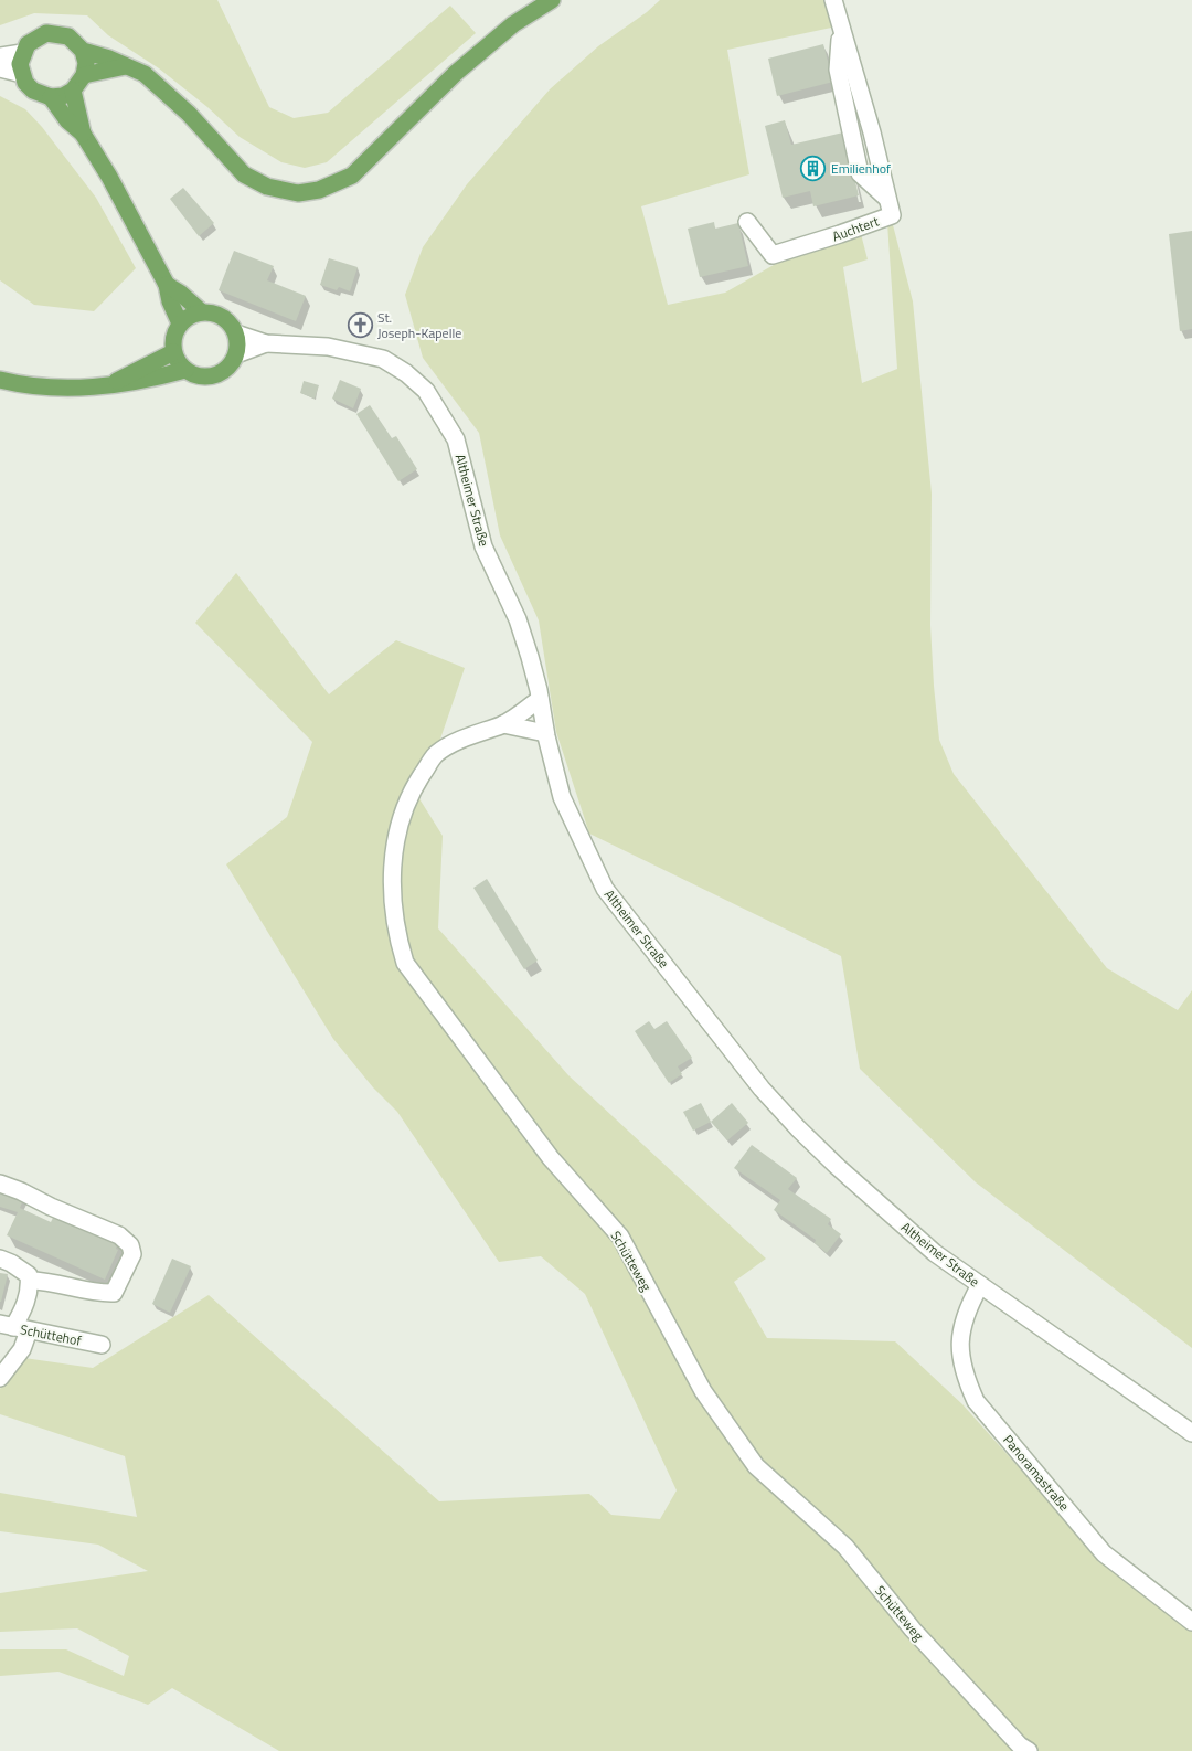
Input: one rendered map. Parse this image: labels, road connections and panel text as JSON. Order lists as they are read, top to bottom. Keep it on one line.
{"streets":{"street":["Auchtert","Altheimer Straße","Schütteweg","Schüttehof","Panoramastraße"]},"crossings":[["Altheimer Straße","Schütteweg"],["Altheimer Straße","Panoramastraße"]],"places":{"building":["Emilienhof"],"church":["St. Joseph-Kapelle"]}}
